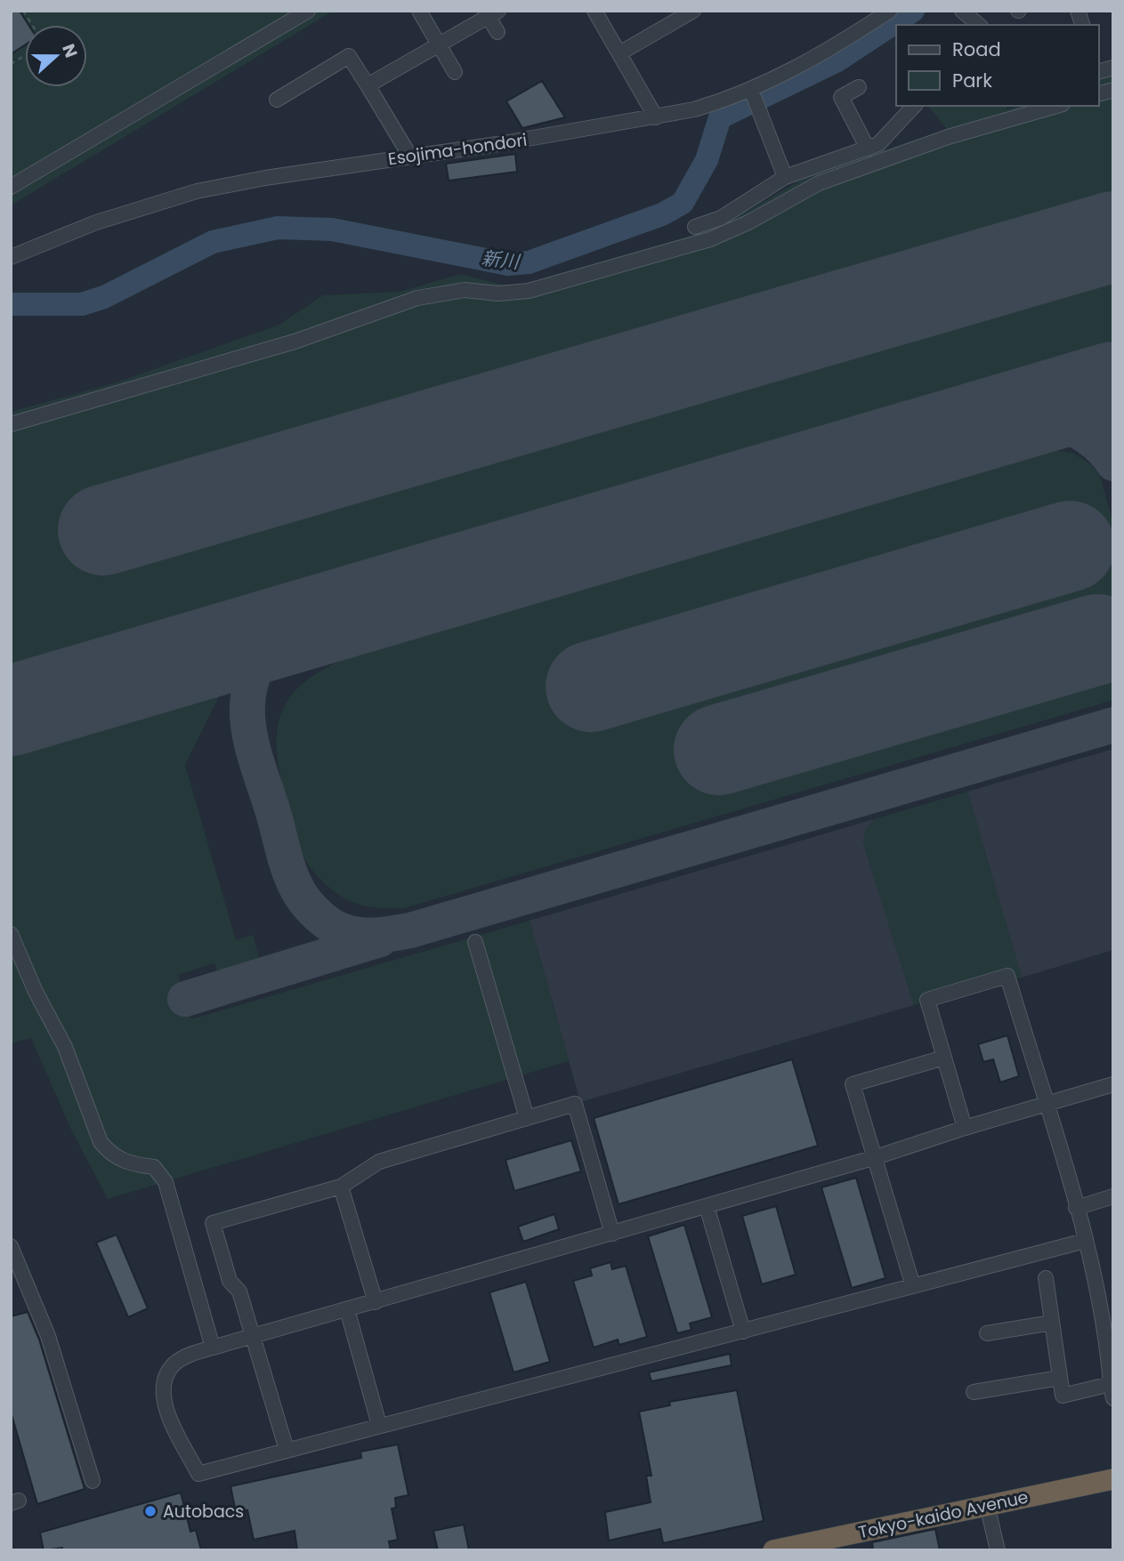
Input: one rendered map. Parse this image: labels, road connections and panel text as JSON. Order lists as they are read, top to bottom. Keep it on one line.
{"streets":{"highway":["Tokyo-kaido Avenue"],"street":["Esojima-hondori"]},"water":["新川"],"places":["Autobacs"],"legend":["Road","Park"],"north":"right"}
